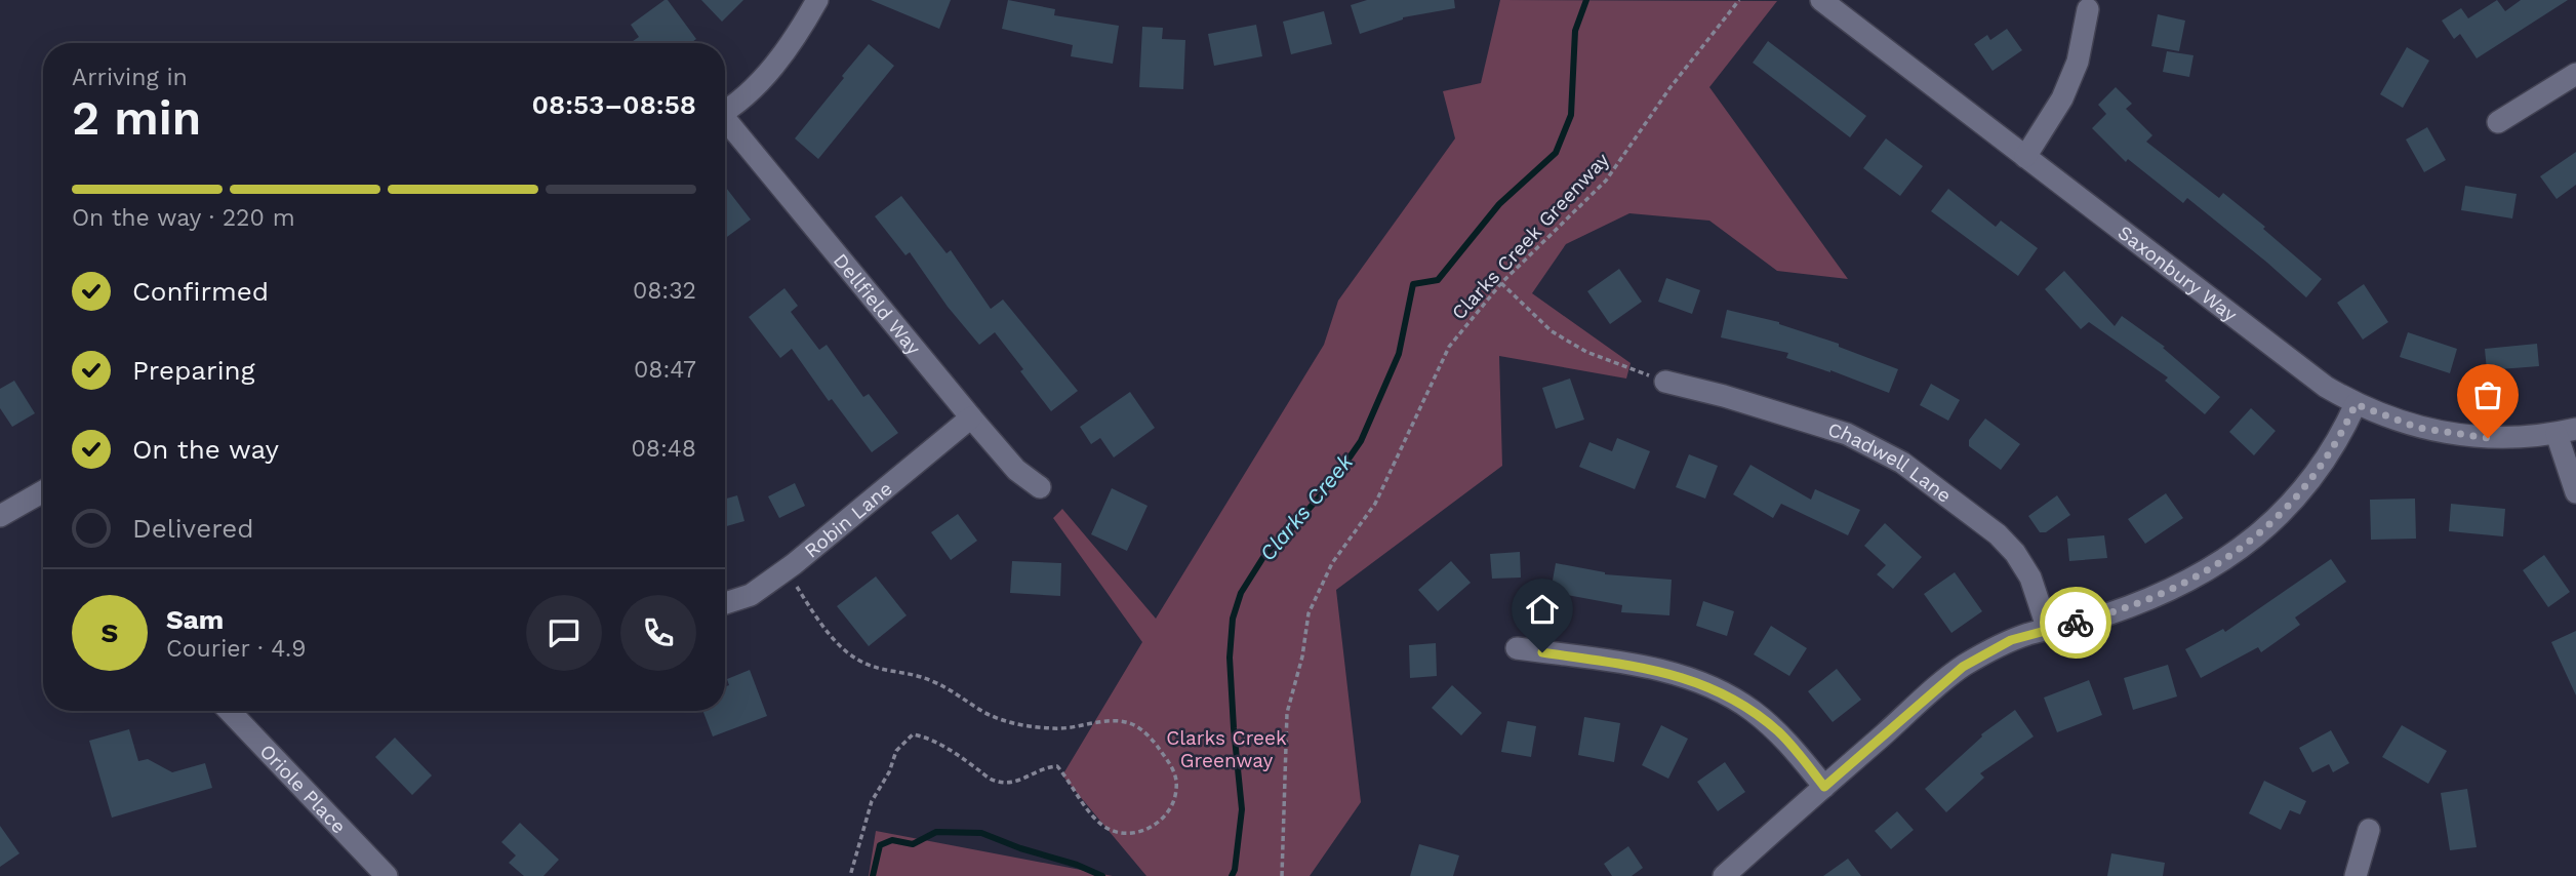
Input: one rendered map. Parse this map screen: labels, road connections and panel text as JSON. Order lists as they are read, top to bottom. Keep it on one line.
{"streets":{"street":["Saxonbury Way","Dellfield Way","Chadwell Lane","Robin Lane","Oriole Place"],"path":["Clarks Creek Greenway"]},"crossings":[["Dellfield Way","Robin Lane"]],"water":["Clarks Creek"],"parks":["Clarks Creek Greenway"],"page":{"heading":["2 min","Arriving in","08:53–08:58"],"panel":["Sam","Courier · 4.9"],"bar":"On the way · 220 m","list":[["Confirmed","08:32"],["Preparing","08:47"],["On the way","08:48"],"Delivered"],"round":"S"}}
